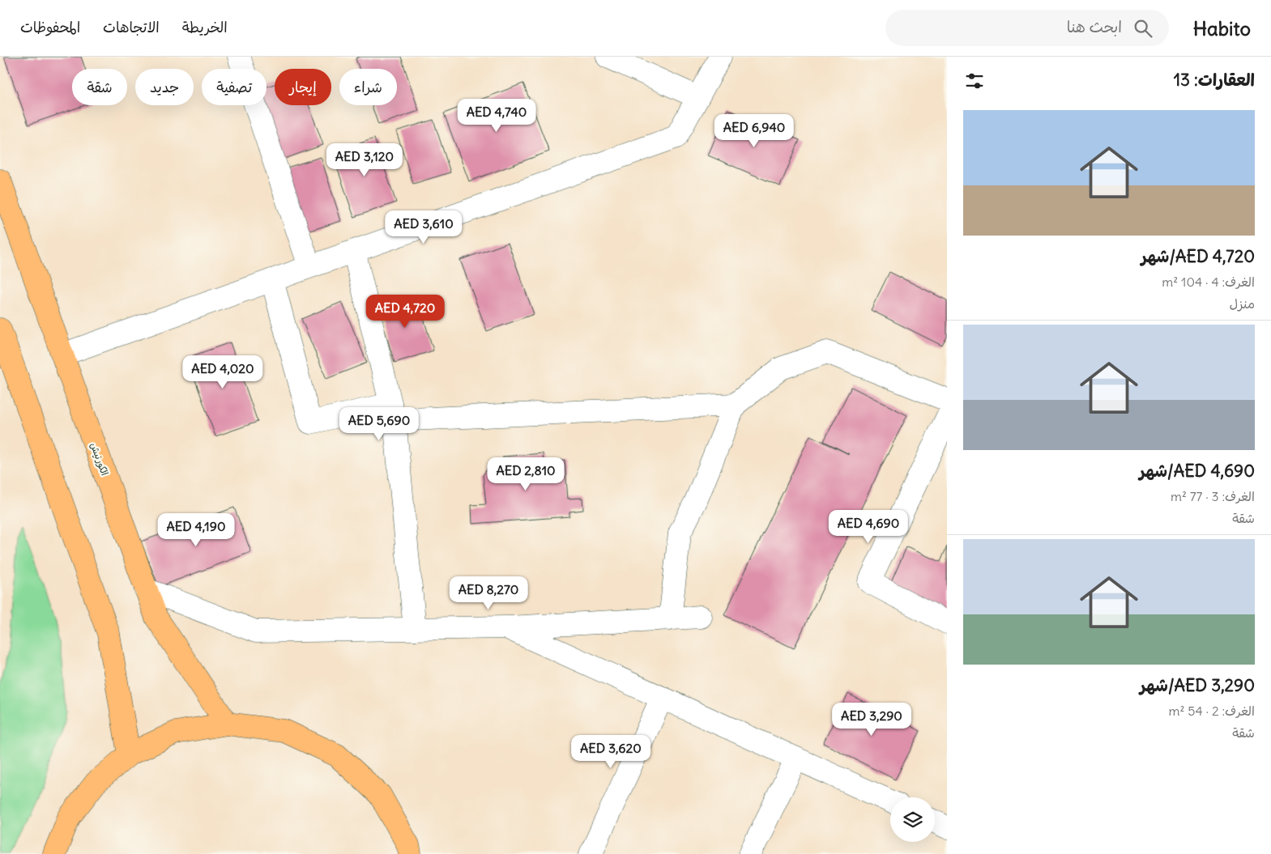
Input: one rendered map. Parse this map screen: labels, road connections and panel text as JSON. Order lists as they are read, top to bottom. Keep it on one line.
{"streets":{"main road":["الكورنيش"]},"page":{"header":"Habito","search":"ابحث هنا","nav":["الخريطة","الاتجاهات","المحفوظات"],"heading":"العقارات: 13","chip":["شراء","إيجار","تصفية","جديد","شقة"],"price":["AED 4,740","AED 6,940","AED 3,120","AED 3,610","AED 4,720","AED 4,020","AED 5,690","AED 2,810","AED 4,690","AED 4,190","AED 8,270","AED 3,290","AED 3,620"],"list":[{"name":"AED 4,720/شهر","note":"الغرف: 4 · 104 m² · منزل"},{"name":"AED 4,690/شهر","note":"الغرف: 3 · 77 m² · شقة"},{"name":"AED 3,290/شهر","note":"الغرف: 2 · 54 m² · شقة"}]}}
